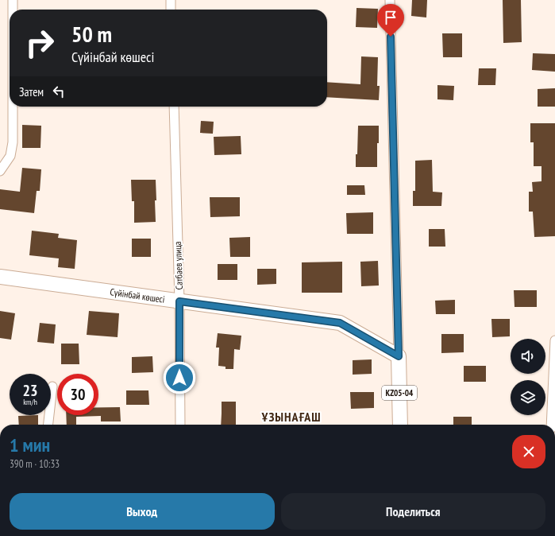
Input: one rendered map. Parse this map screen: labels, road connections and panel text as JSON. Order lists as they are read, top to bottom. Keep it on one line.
{"streets":{"main road":["Сүйінбай көшесі","KZ05-04"],"street":["Сатбаев улица"]},"crossings":[["Сатбаев улица","Сүйінбай көшесі"],["Сүйінбай көшесі","KZ05-04"]],"districts":["ҰЗЫНАҒАШ"],"page":{"turn":["50 m","Сүйінбай көшесі"],"then":"Затем","speed":"23 km/h","limit":"30","heading":["1 мин","390 m · 10:33"],"buttons":["Выход","Поделиться"]}}
